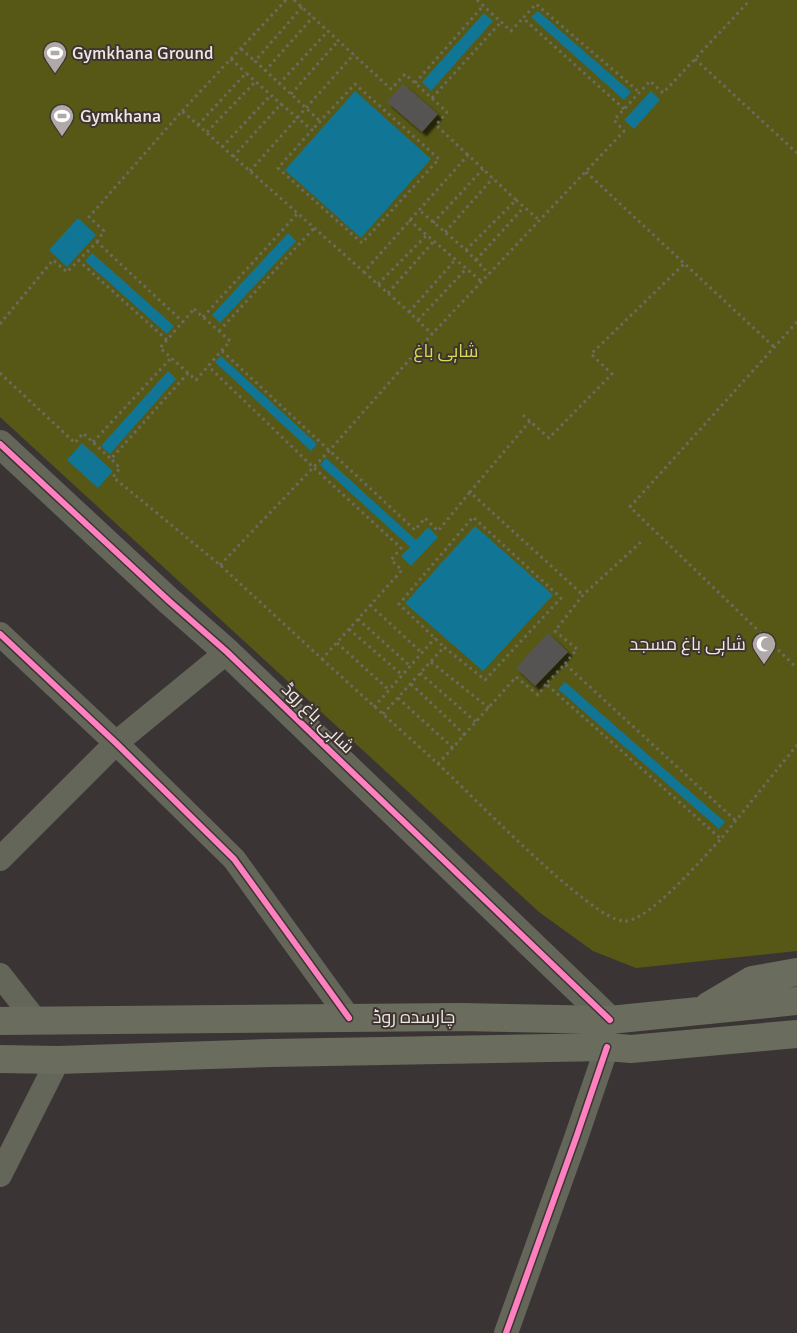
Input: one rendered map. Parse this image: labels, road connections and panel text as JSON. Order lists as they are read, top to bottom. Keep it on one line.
{"streets":{"main road":["چارسدہ روڈ"],"street":["شاہی باغ روڈ"]},"crossings":[["شاہی باغ روڈ","چارسدہ روڈ"]],"parks":["شاہی باغ"],"places":{"sports":["Gymkhana Ground","Gymkhana"],"mosque":["شاہی باغ مسجد"]}}
